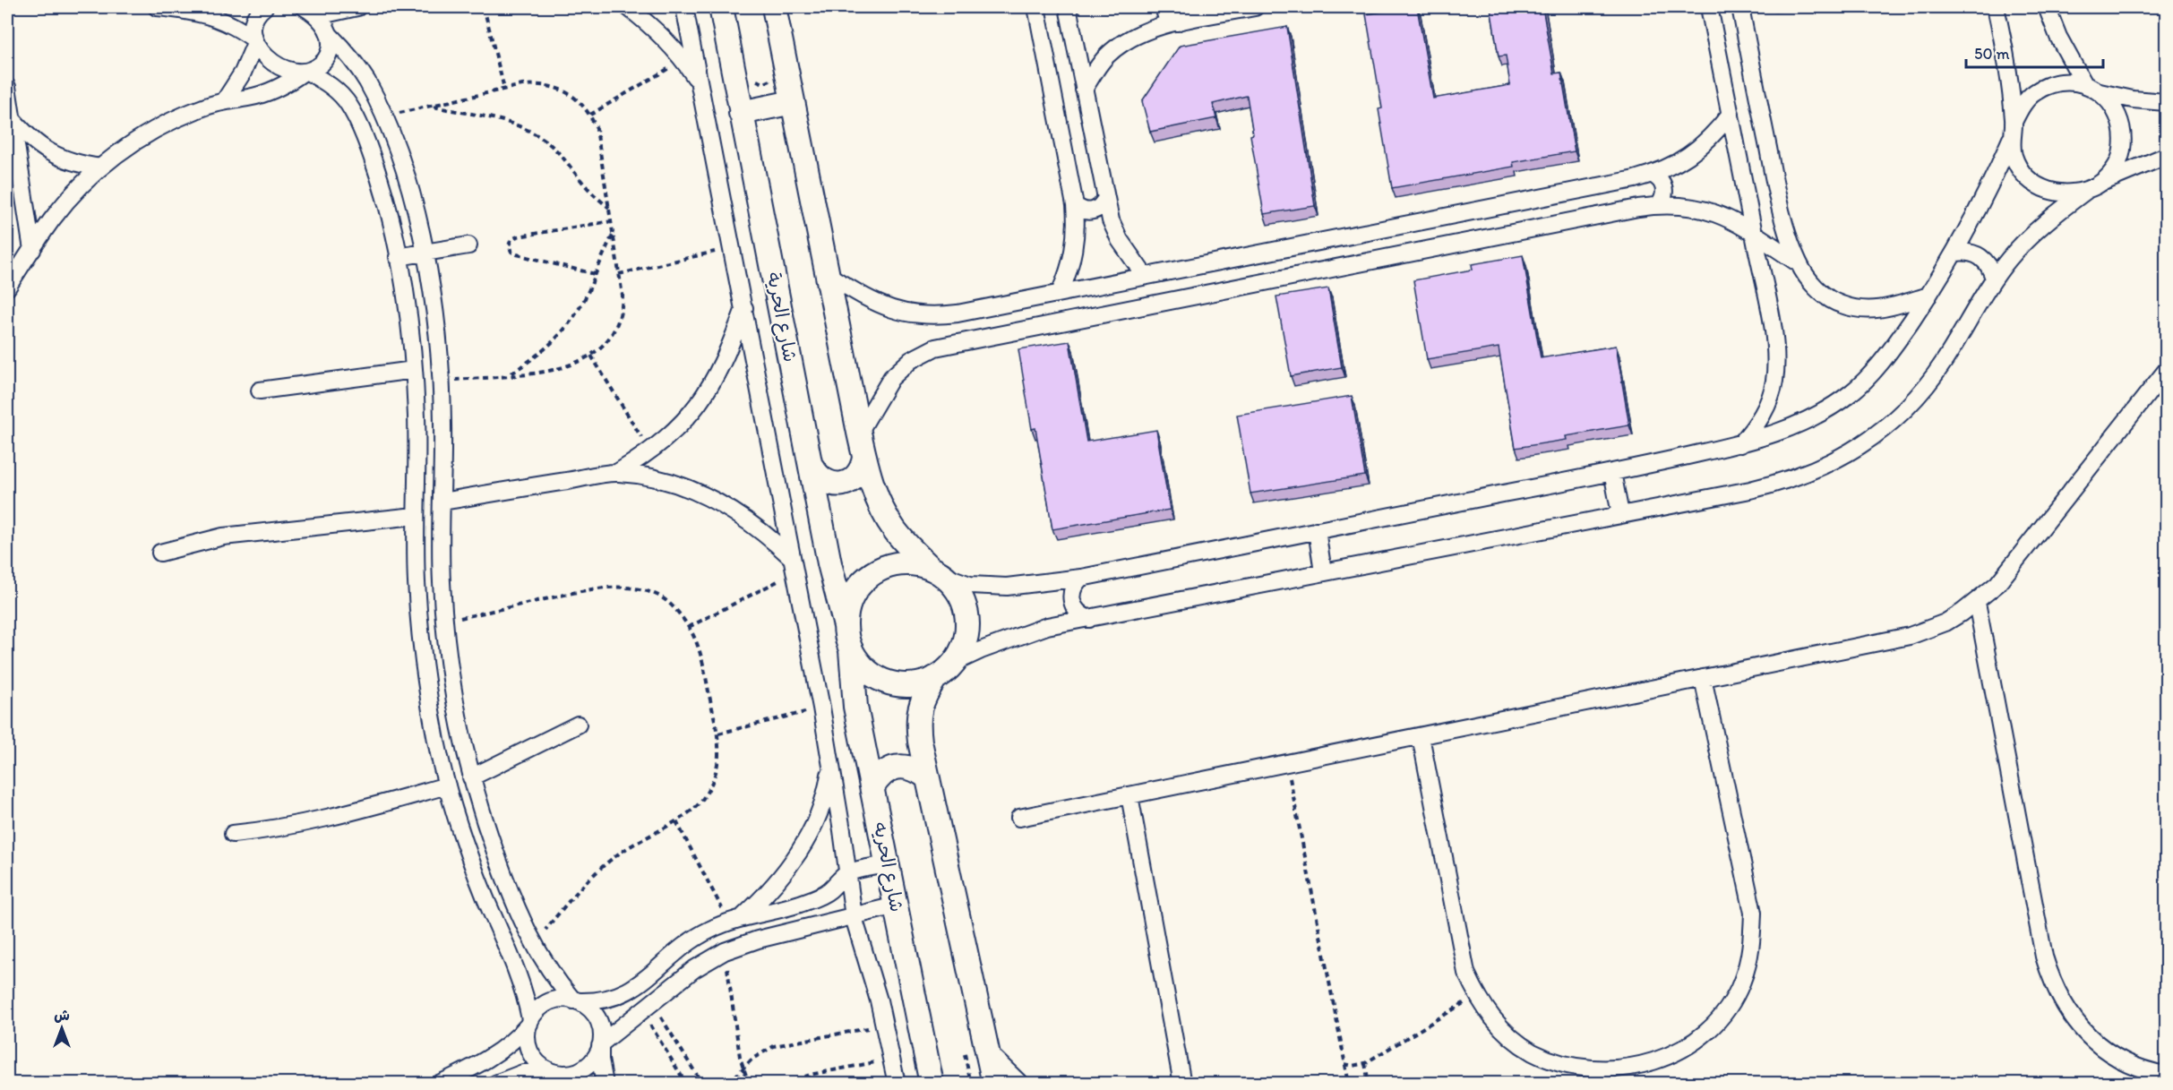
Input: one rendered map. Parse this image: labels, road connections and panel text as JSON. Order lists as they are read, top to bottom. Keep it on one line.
{"streets":{"street":["شارع الحرية","شارع الحريه"]},"crossings":[["شارع الحرية","شارع الحريه"]],"scale_bar":"50 m","north":"top"}
